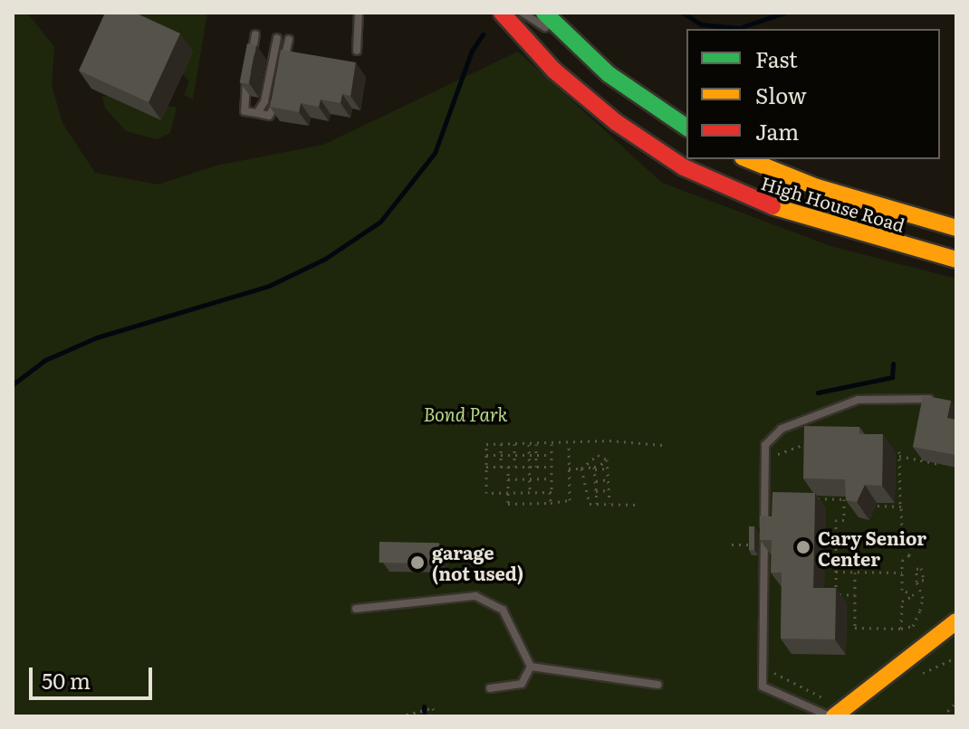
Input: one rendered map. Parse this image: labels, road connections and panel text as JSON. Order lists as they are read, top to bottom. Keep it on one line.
{"streets":{"main road":["High House Road"]},"parks":["Bond Park"],"places":["Cary Senior Center","garage (not used)"],"legend":["Fast","Slow","Jam"],"scale_bar":"50 m"}
